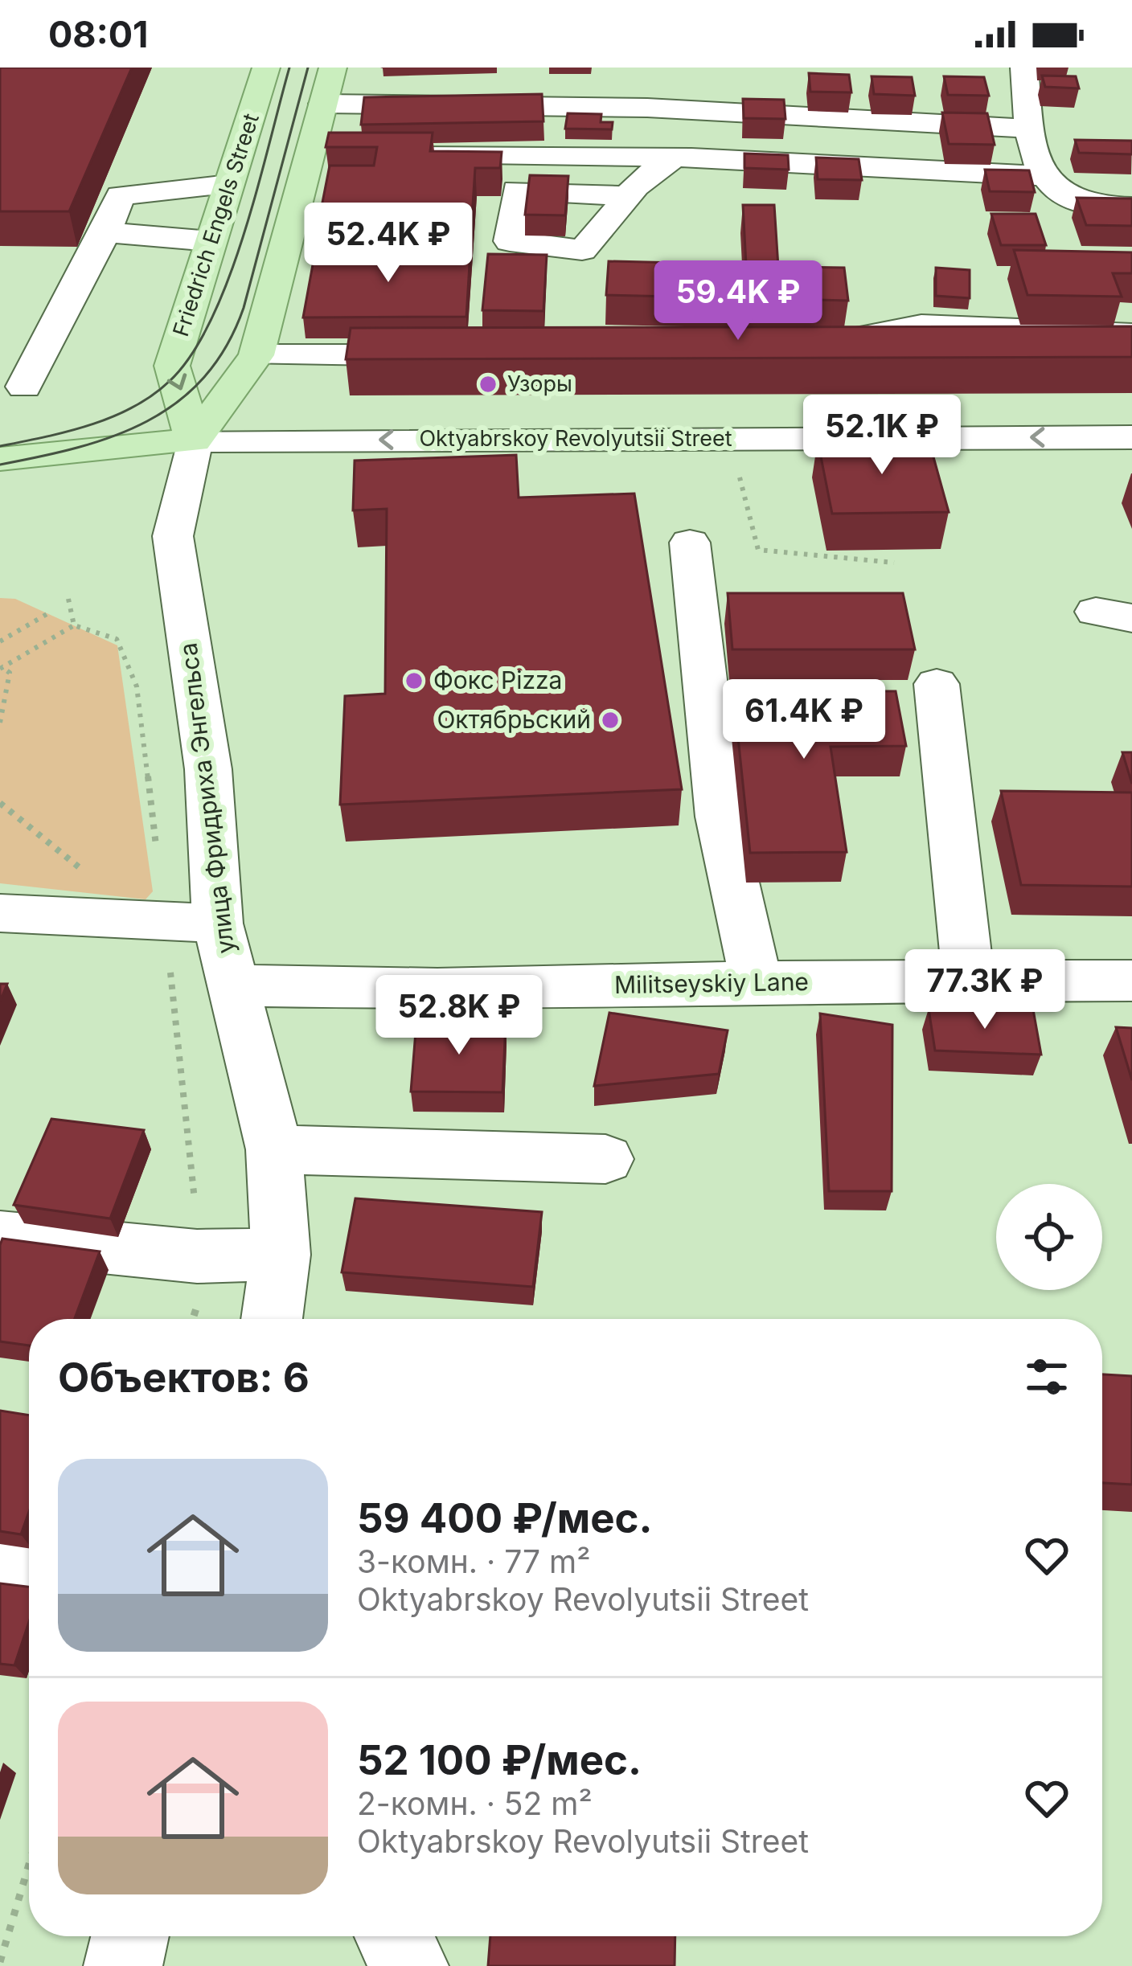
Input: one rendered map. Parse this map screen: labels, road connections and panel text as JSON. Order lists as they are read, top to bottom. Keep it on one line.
{"streets":{"main road":["Friedrich Engels Street"],"street":["Oktyabrskoy Revolyutsii Street","улица Фридриха Энгельса","Militseyskiy Lane"]},"crossings":[["Friedrich Engels Street","Oktyabrskoy Revolyutsii Street"],["Friedrich Engels Street","улица Фридриха Энгельса"],["Oktyabrskoy Revolyutsii Street","улица Фридриха Энгельса"],["улица Фридриха Энгельса","Militseyskiy Lane"]],"places":["Узоры","Фокс Pizza","Октябрьский"],"page":{"status":"08:01","price":["52.4K ₽","59.4K ₽","52.1K ₽","61.4K ₽","77.3K ₽","52.8K ₽"],"heading":"Объектов: 6","list":[{"name":"59 400 ₽/мес.","note":"3-комн. · 77 m² · Oktyabrskoy Revolyutsii Street"},{"name":"52 100 ₽/мес.","note":"2-комн. · 52 m² · Oktyabrskoy Revolyutsii Street"}]}}
